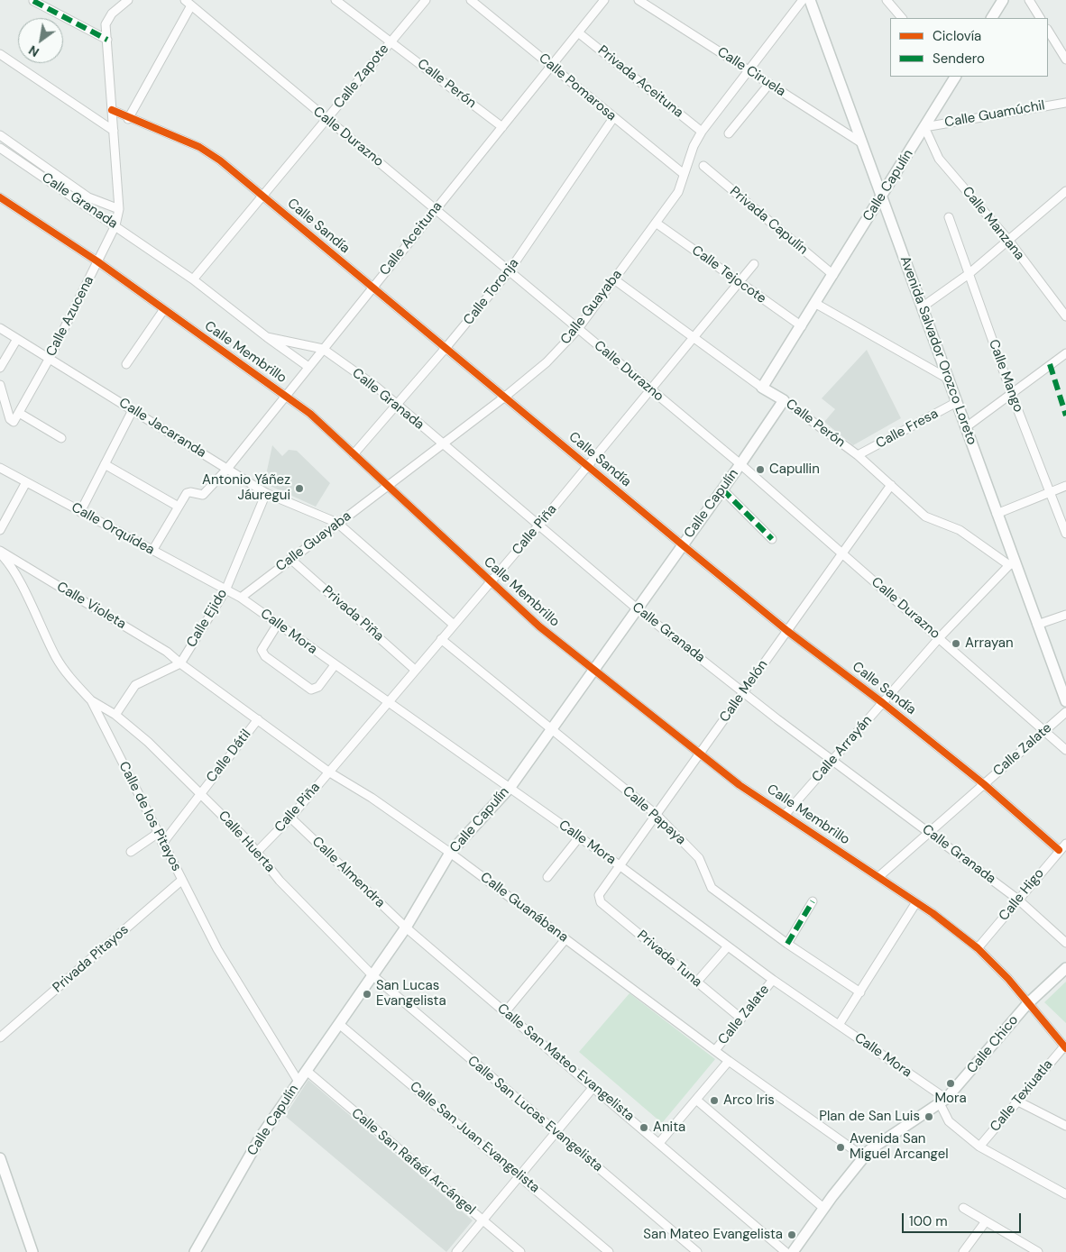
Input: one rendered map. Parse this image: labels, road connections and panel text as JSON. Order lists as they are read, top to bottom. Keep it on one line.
{"streets":{"street":["Calle Ciruela","Calle Zapote","Privada Aceituna","Calle Perón","Calle Pomarosa","Calle Guamúchil","Calle Durazno","Calle Capulín","Calle Granada","Privada Capulín","Calle Manzana","Calle Sandía","Calle Aceituna","Calle Tejocote","Calle Toronja","Calle Guayaba","Calle Azucena","Avenida Salvador Orozco Loreto","Calle Membrillo","Calle Mango","Calle Jacaranda","Calle Fresa","Calle Orquídea","Calle Piña","Calle Violeta","Privada Piña","Calle Ejido","Calle Mora","Calle Melón","Calle Arrayán","Calle Zalate","Calle Dátil","Calle Papaya","Calle de los Pitayos","Calle Huerta","Calle Almendra","Calle Higo","Calle Guanábana","Privada Pitayos","Privada Tuna","Calle Chico","Calle San Mateo Evangelista","Calle Texiuatla","Calle San Lucas Evangelista","Calle San Juan Evangelista","Calle San Rafaél Arcángel"]},"crossings":[["Calle Ciruela","Calle Guayaba"],["Calle Ciruela","Avenida Salvador Orozco Loreto"],["Calle Zapote","Calle Perón"],["Calle Zapote","Calle Durazno"],["Calle Zapote","Calle Granada"],["Calle Zapote","Calle Sandía"],["Privada Aceituna","Calle Aceituna"],["Privada Aceituna","Calle Guayaba"],["Calle Perón","Calle Capulín"],["Calle Perón","Calle Aceituna"],["Calle Perón","Calle Guayaba"],["Calle Perón","Avenida Salvador Orozco Loreto"],["Calle Perón","Calle Fresa"],["Calle Perón","Calle Piña"],["Calle Perón","Calle Melón"],["Calle Perón","Calle Arrayán"],["Calle Pomarosa","Calle Aceituna"],["Calle Pomarosa","Calle Toronja"],["Calle Pomarosa","Calle Guayaba"],["Calle Guamúchil","Calle Capulín"],["Calle Guamúchil","Calle Manzana"],["Calle Durazno","Calle Capulín"],["Calle Durazno","Calle Aceituna"],["Calle Durazno","Calle Toronja"],["Calle Durazno","Calle Guayaba"],["Calle Durazno","Calle Piña"],["Calle Durazno","Calle Melón"],["Calle Durazno","Calle Arrayán"],["Calle Durazno","Calle Zalate"],["Calle Capulín","Calle Granada"],["Calle Capulín","Privada Capulín"],["Calle Capulín","Calle Manzana"],["Calle Capulín","Calle Sandía"],["Calle Capulín","Calle Tejocote"],["Calle Capulín","Avenida Salvador Orozco Loreto"],["Calle Capulín","Calle Membrillo"],["Calle Capulín","Calle Mora"],["Calle Capulín","Calle Papaya"],["Calle Capulín","Calle de los Pitayos"],["Calle Capulín","Calle Huerta"],["Calle Capulín","Calle Almendra"],["Calle Capulín","Calle Guanábana"],["Calle Capulín","Calle San Mateo Evangelista"],["Calle Capulín","Calle San Lucas Evangelista"],["Calle Capulín","Calle San Juan Evangelista"],["Calle Capulín","Calle San Rafaél Arcángel"],["Calle Granada","Calle Aceituna"],["Calle Granada","Calle Toronja"],["Calle Granada","Calle Guayaba"],["Calle Granada","Calle Azucena"],["Calle Granada","Calle Piña"],["Calle Granada","Calle Melón"],["Calle Granada","Calle Arrayán"],["Calle Granada","Calle Zalate"],["Calle Granada","Calle Higo"],["Calle Sandía","Calle Aceituna"],["Calle Sandía","Calle Toronja"],["Calle Sandía","Calle Guayaba"],["Calle Sandía","Calle Azucena"],["Calle Sandía","Calle Piña"],["Calle Sandía","Calle Melón"],["Calle Sandía","Calle Arrayán"],["Calle Sandía","Calle Zalate"],["Calle Sandía","Calle Higo"],["Calle Aceituna","Calle Membrillo"],["Calle Aceituna","Calle Jacaranda"],["Calle Aceituna","Calle Orquídea"],["Calle Tejocote","Calle Guayaba"],["Calle Tejocote","Calle Piña"],["Calle Toronja","Calle Membrillo"],["Calle Guayaba","Avenida Salvador Orozco Loreto"],["Calle Guayaba","Calle Membrillo"],["Calle Guayaba","Calle Jacaranda"],["Calle Guayaba","Privada Piña"],["Calle Guayaba","Calle Mora"],["Calle Azucena","Calle Membrillo"],["Calle Azucena","Calle Jacaranda"],["Avenida Salvador Orozco Loreto","Calle Fresa"],["Avenida Salvador Orozco Loreto","Calle Arrayán"],["Calle Membrillo","Calle Piña"],["Calle Membrillo","Calle Melón"],["Calle Membrillo","Calle Arrayán"],["Calle Membrillo","Calle Zalate"],["Calle Membrillo","Calle Higo"],["Calle Membrillo","Calle Chico"],["Calle Membrillo","Calle Texiuatla"],["Calle Jacaranda","Calle Piña"],["Calle Jacaranda","Calle Ejido"],["Calle Orquídea","Calle Ejido"],["Calle Orquídea","Calle Mora"],["Calle Piña","Privada Piña"],["Calle Piña","Calle Mora"],["Calle Piña","Calle Papaya"],["Calle Piña","Calle Huerta"],["Calle Piña","Calle Almendra"],["Calle Piña","Calle Guanábana"],["Calle Violeta","Calle Ejido"],["Calle Violeta","Calle de los Pitayos"],["Calle Violeta","Calle Guanábana"],["Calle Ejido","Calle Mora"],["Calle Ejido","Calle Huerta"],["Calle Ejido","Calle Guanábana"],["Calle Mora","Calle Melón"],["Calle Mora","Calle Zalate"],["Calle Mora","Calle Chico"],["Calle Melón","Calle Papaya"],["Calle Melón","Privada Tuna"],["Calle Zalate","Calle Guanábana"],["Calle Zalate","Privada Tuna"],["Calle Dátil","Calle de los Pitayos"],["Calle Dátil","Calle Huerta"],["Calle Dátil","Calle Guanábana"],["Calle de los Pitayos","Calle Huerta"],["Calle de los Pitayos","Privada Pitayos"],["Calle Huerta","Calle San Lucas Evangelista"],["Calle Almendra","Calle San Mateo Evangelista"],["Calle Guanábana","Calle Chico"]],"places":["Capullin","Antonio Yáñez Jáuregui","Arrayan","San Lucas Evangelista","Mora","Arco Iris","Plan de San Luis","Anita","Avenida San Miguel Arcangel","San Mateo Evangelista"],"legend":["Ciclovía","Sendero"],"scale_bar":"100 m","north":"bottom left"}
